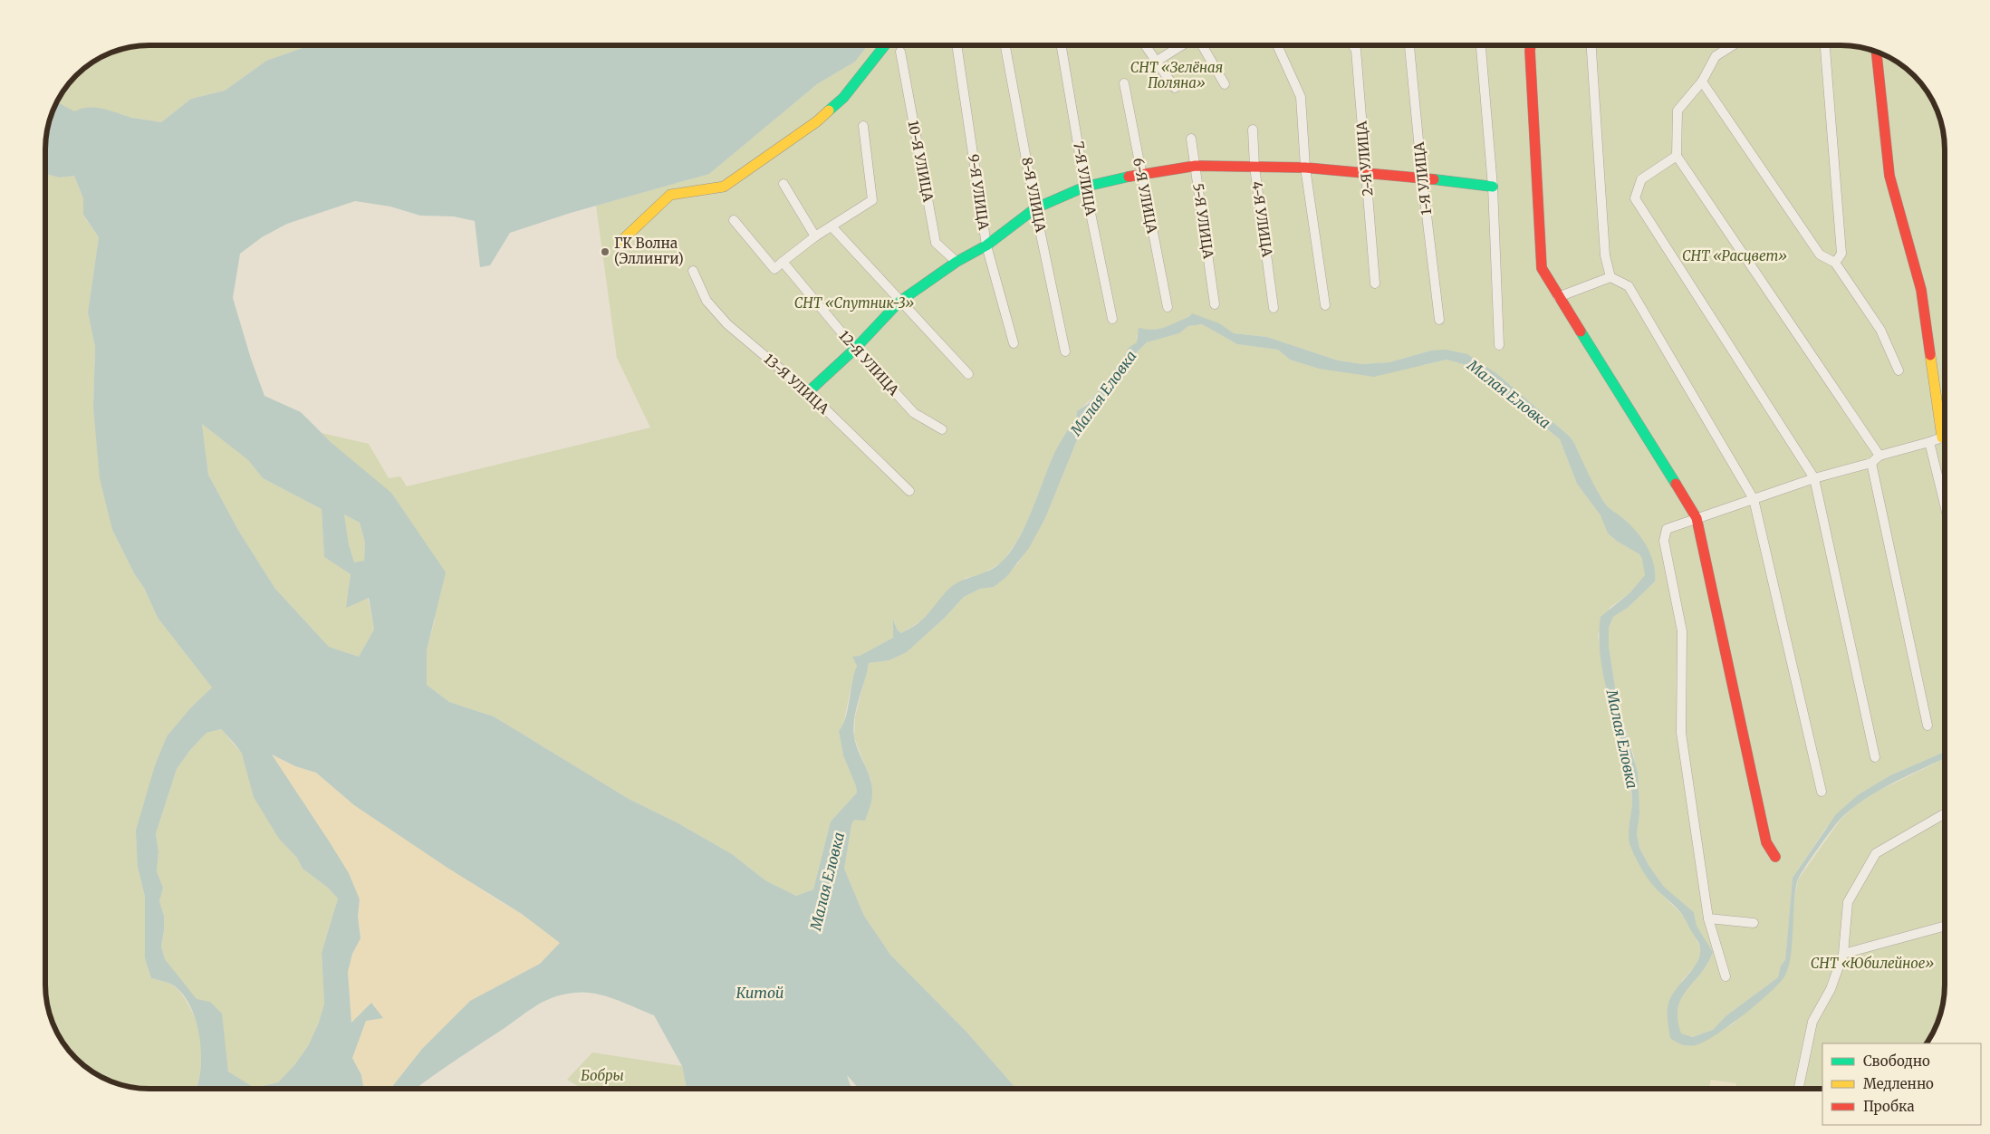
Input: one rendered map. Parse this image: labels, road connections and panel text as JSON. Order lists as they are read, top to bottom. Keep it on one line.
{"streets":{"street":["2-Я УЛИЦА","10-Я УЛИЦА","7-Я УЛИЦА","1-Я УЛИЦА","9-Я УЛИЦА","8-Я УЛИЦА","6-Я УЛИЦА","4-Я УЛИЦА","5-Я УЛИЦА","12-Я УЛИЦА","13-Я УЛИЦА"]},"water":["Малая Еловка","Китой"],"parks":["СНТ «Зелёная Поляна»","СНТ «Расцвет»","СНТ «Спутник-3»","СНТ «Юбилейное»","Бобры"],"places":["ГК Волна (Эллинги)"],"legend":["Свободно","Медленно","Пробка"]}
